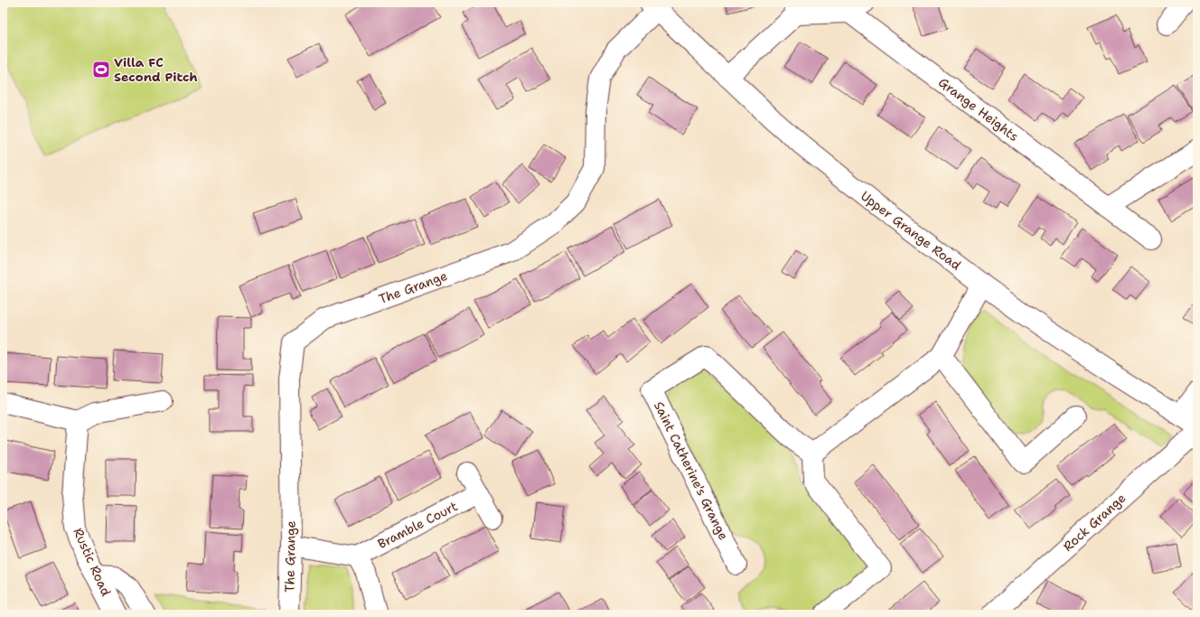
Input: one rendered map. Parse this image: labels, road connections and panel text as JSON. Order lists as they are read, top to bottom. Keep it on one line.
{"streets":{"street":["Grange Heights","Upper Grange Road","The Grange","Saint Catherine's Grange","Rock Grange","Bramble Court","Rustic Road"]},"crossings":[["Grange Heights","Upper Grange Road"],["Upper Grange Road","The Grange"]],"places":{"sports":["Villa FC Second Pitch"]}}
